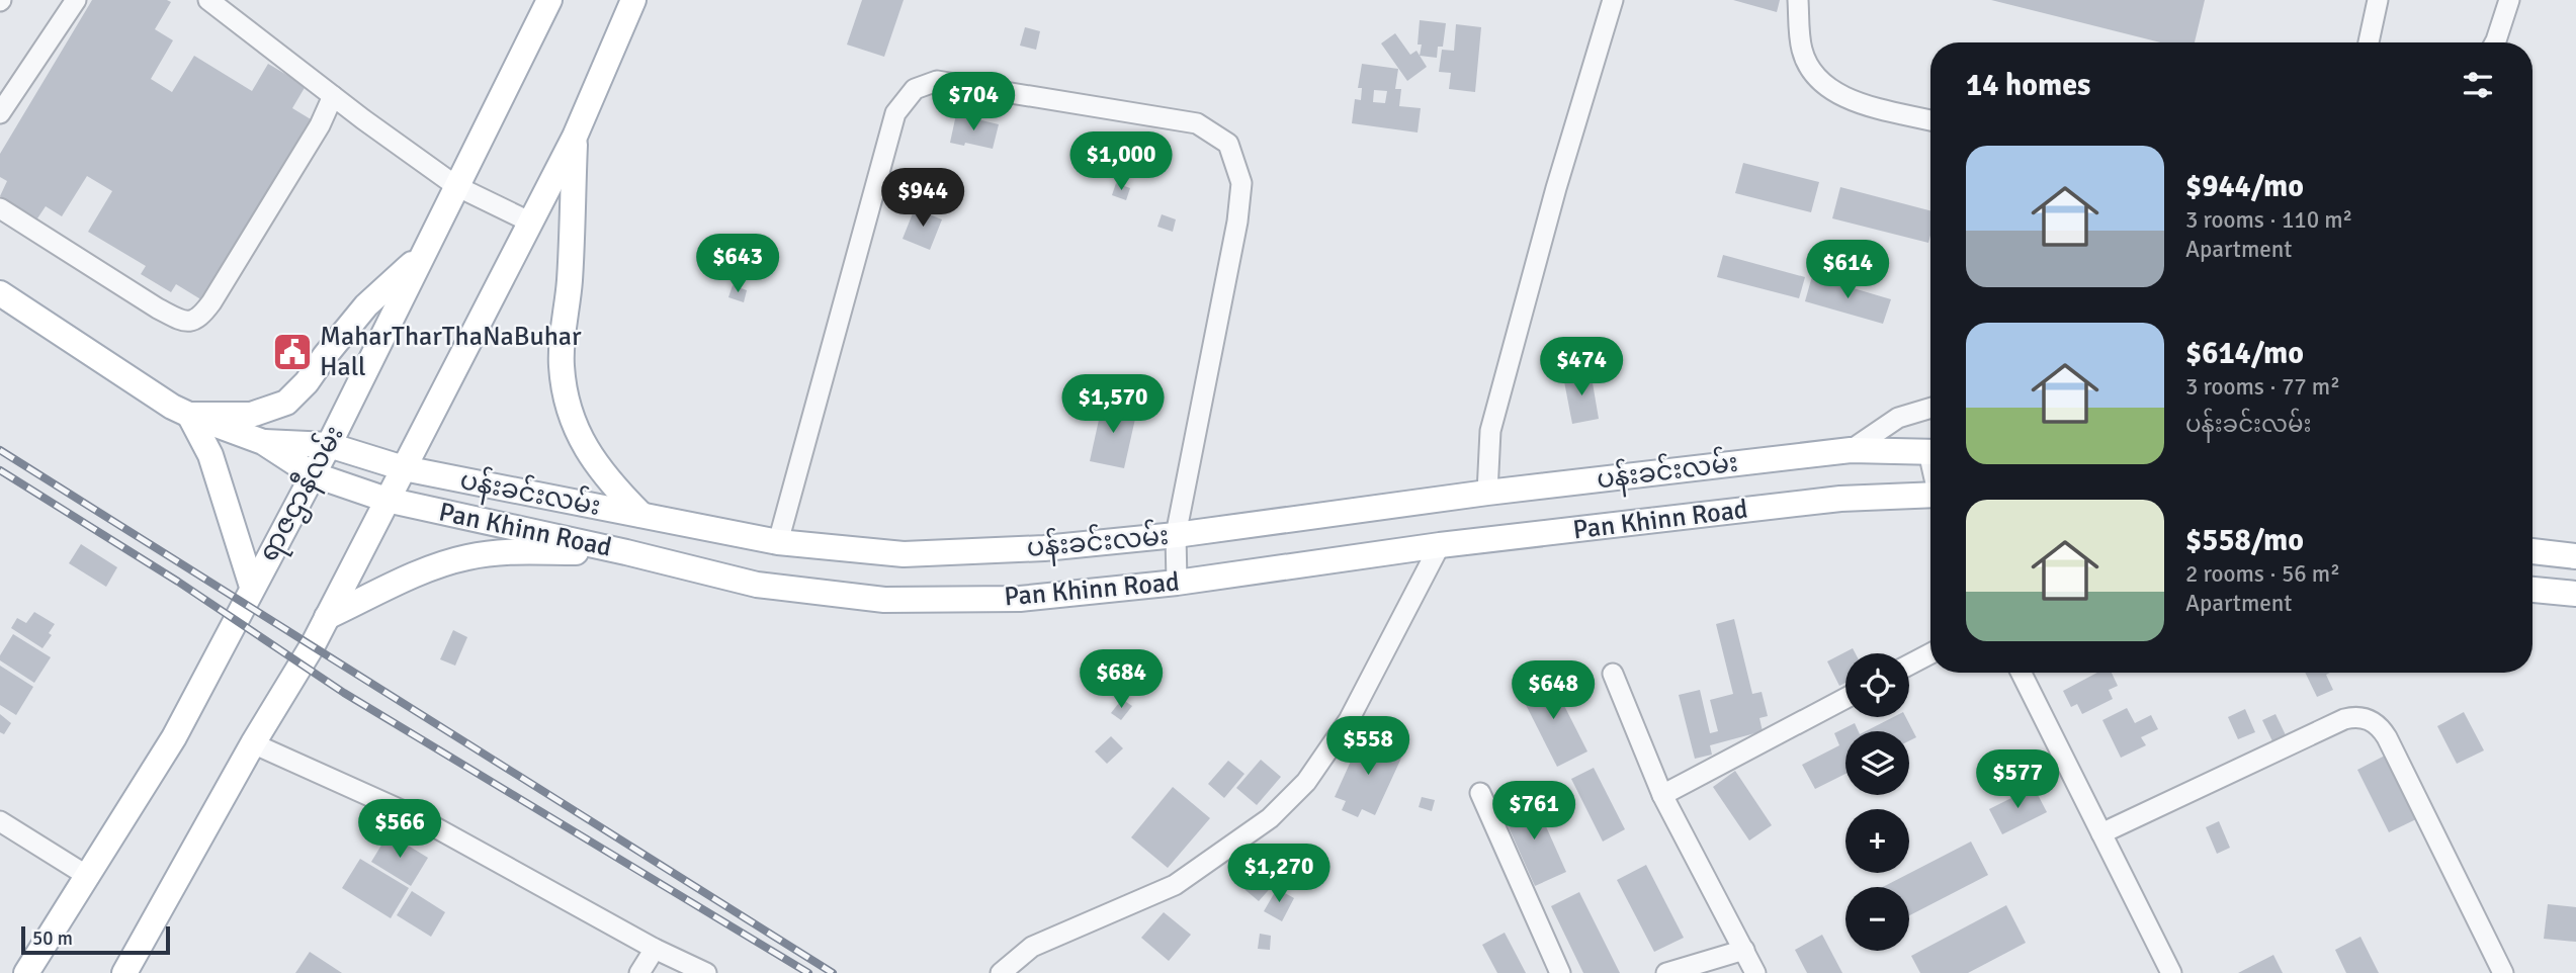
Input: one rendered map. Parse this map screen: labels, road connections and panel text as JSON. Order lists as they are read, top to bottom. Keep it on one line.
{"streets":{"main road":["ပန်းခင်းလမ်း","ရာဇဌာနီလမ်း","Pan Khinn Road"]},"crossings":[["ပန်းခင်းလမ်း","ရာဇဌာနီလမ်း"],["ပန်းခင်းလမ်း","Pan Khinn Road"],["ရာဇဌာနီလမ်း","Pan Khinn Road"]],"places":{"public building":["MaharTharThaNaBuhar Hall"]},"scale_bar":"50 m","page":{"heading":"14 homes","price":["$704","$1,000","$944","$643","$614","$474","$1,570","$684","$648","$558","$577","$761","$566","$1,270"],"list":[{"name":"$944/mo","note":"3 rooms · 110 m² · Apartment"},{"name":"$614/mo","note":"3 rooms · 77 m² · ပန်းခင်းလမ်း"},{"name":"$558/mo","note":"2 rooms · 56 m² · Apartment"}],"map_buttons":["+","−"],"scale":"50 m"}}
